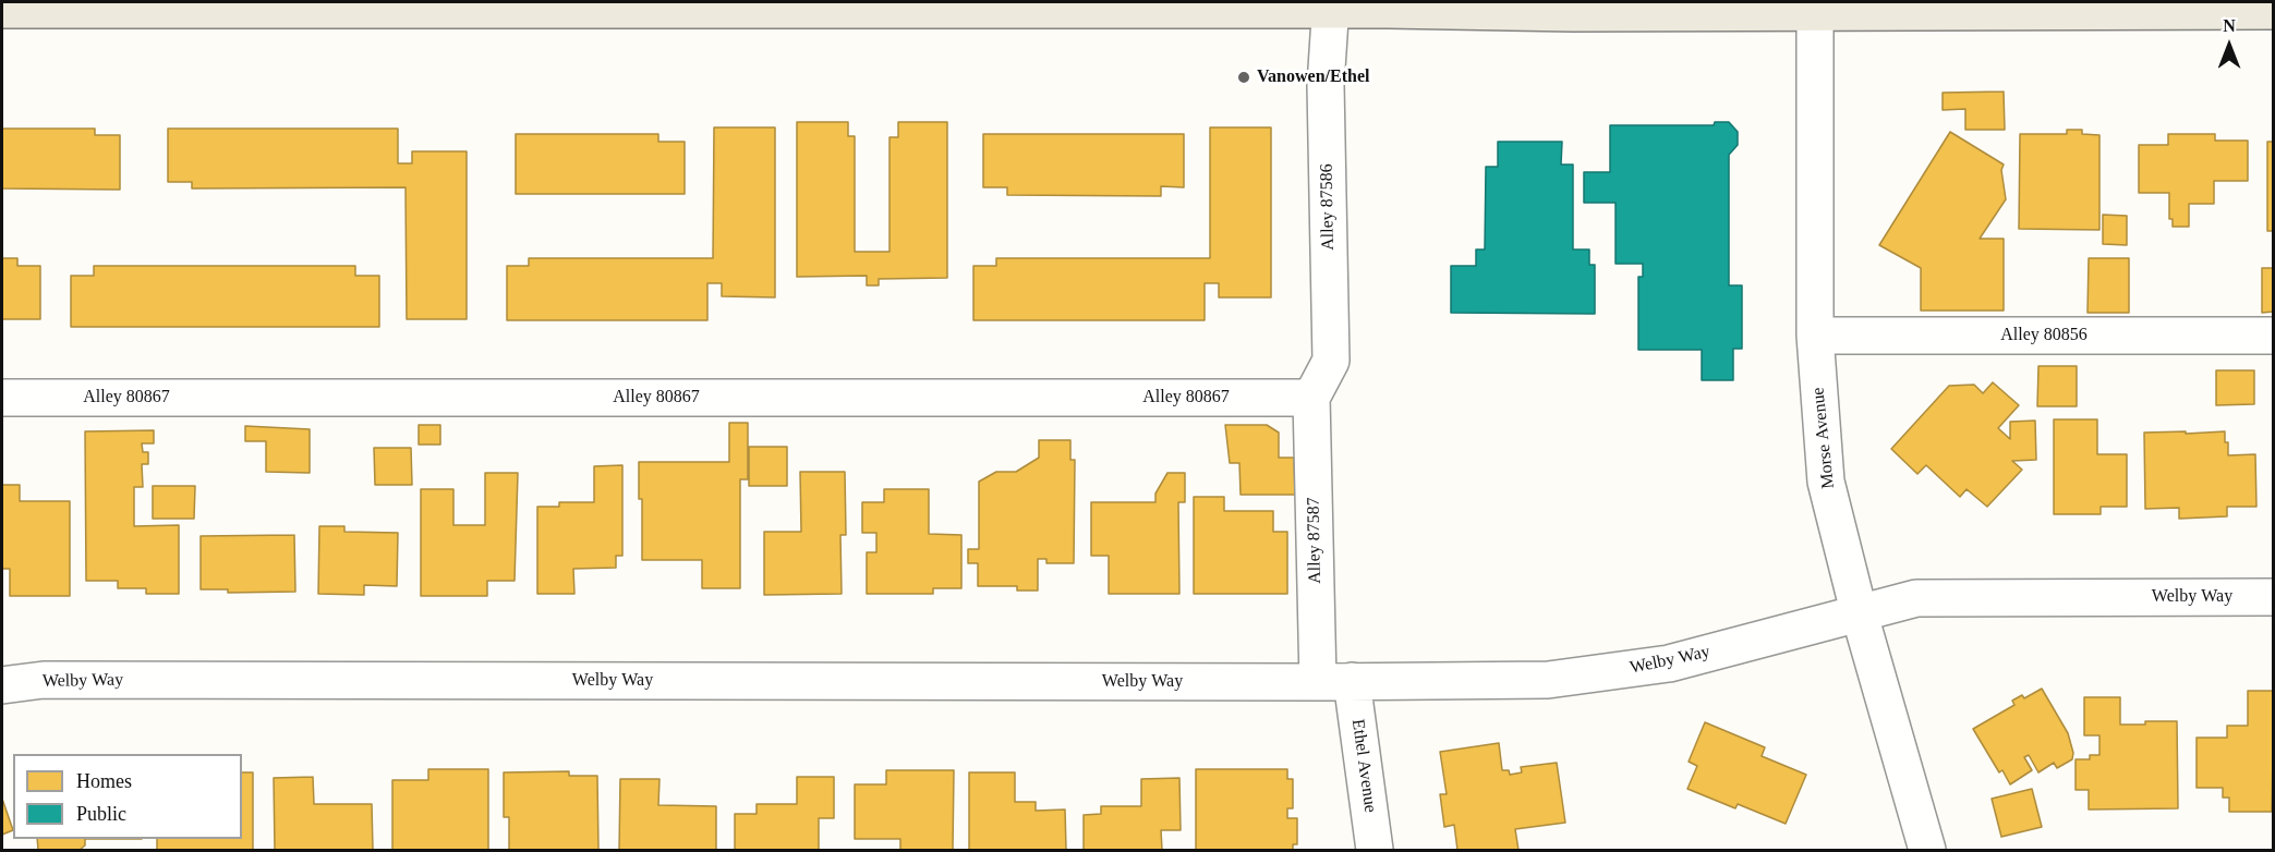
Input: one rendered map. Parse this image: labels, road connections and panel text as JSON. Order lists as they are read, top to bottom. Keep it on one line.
{"streets":{"street":["Alley 87586","Alley 80856","Alley 80867","Morse Avenue","Alley 87587","Welby Way","Ethel Avenue"]},"crossings":[["Alley 87586","Alley 80867"],["Alley 87586","Alley 87587"],["Alley 80856","Morse Avenue"],["Alley 80867","Alley 87587"],["Morse Avenue","Welby Way"],["Alley 87587","Welby Way"],["Alley 87587","Ethel Avenue"],["Welby Way","Ethel Avenue"]],"places":["Vanowen/Ethel"],"legend":["Homes","Public"],"north":"top"}
